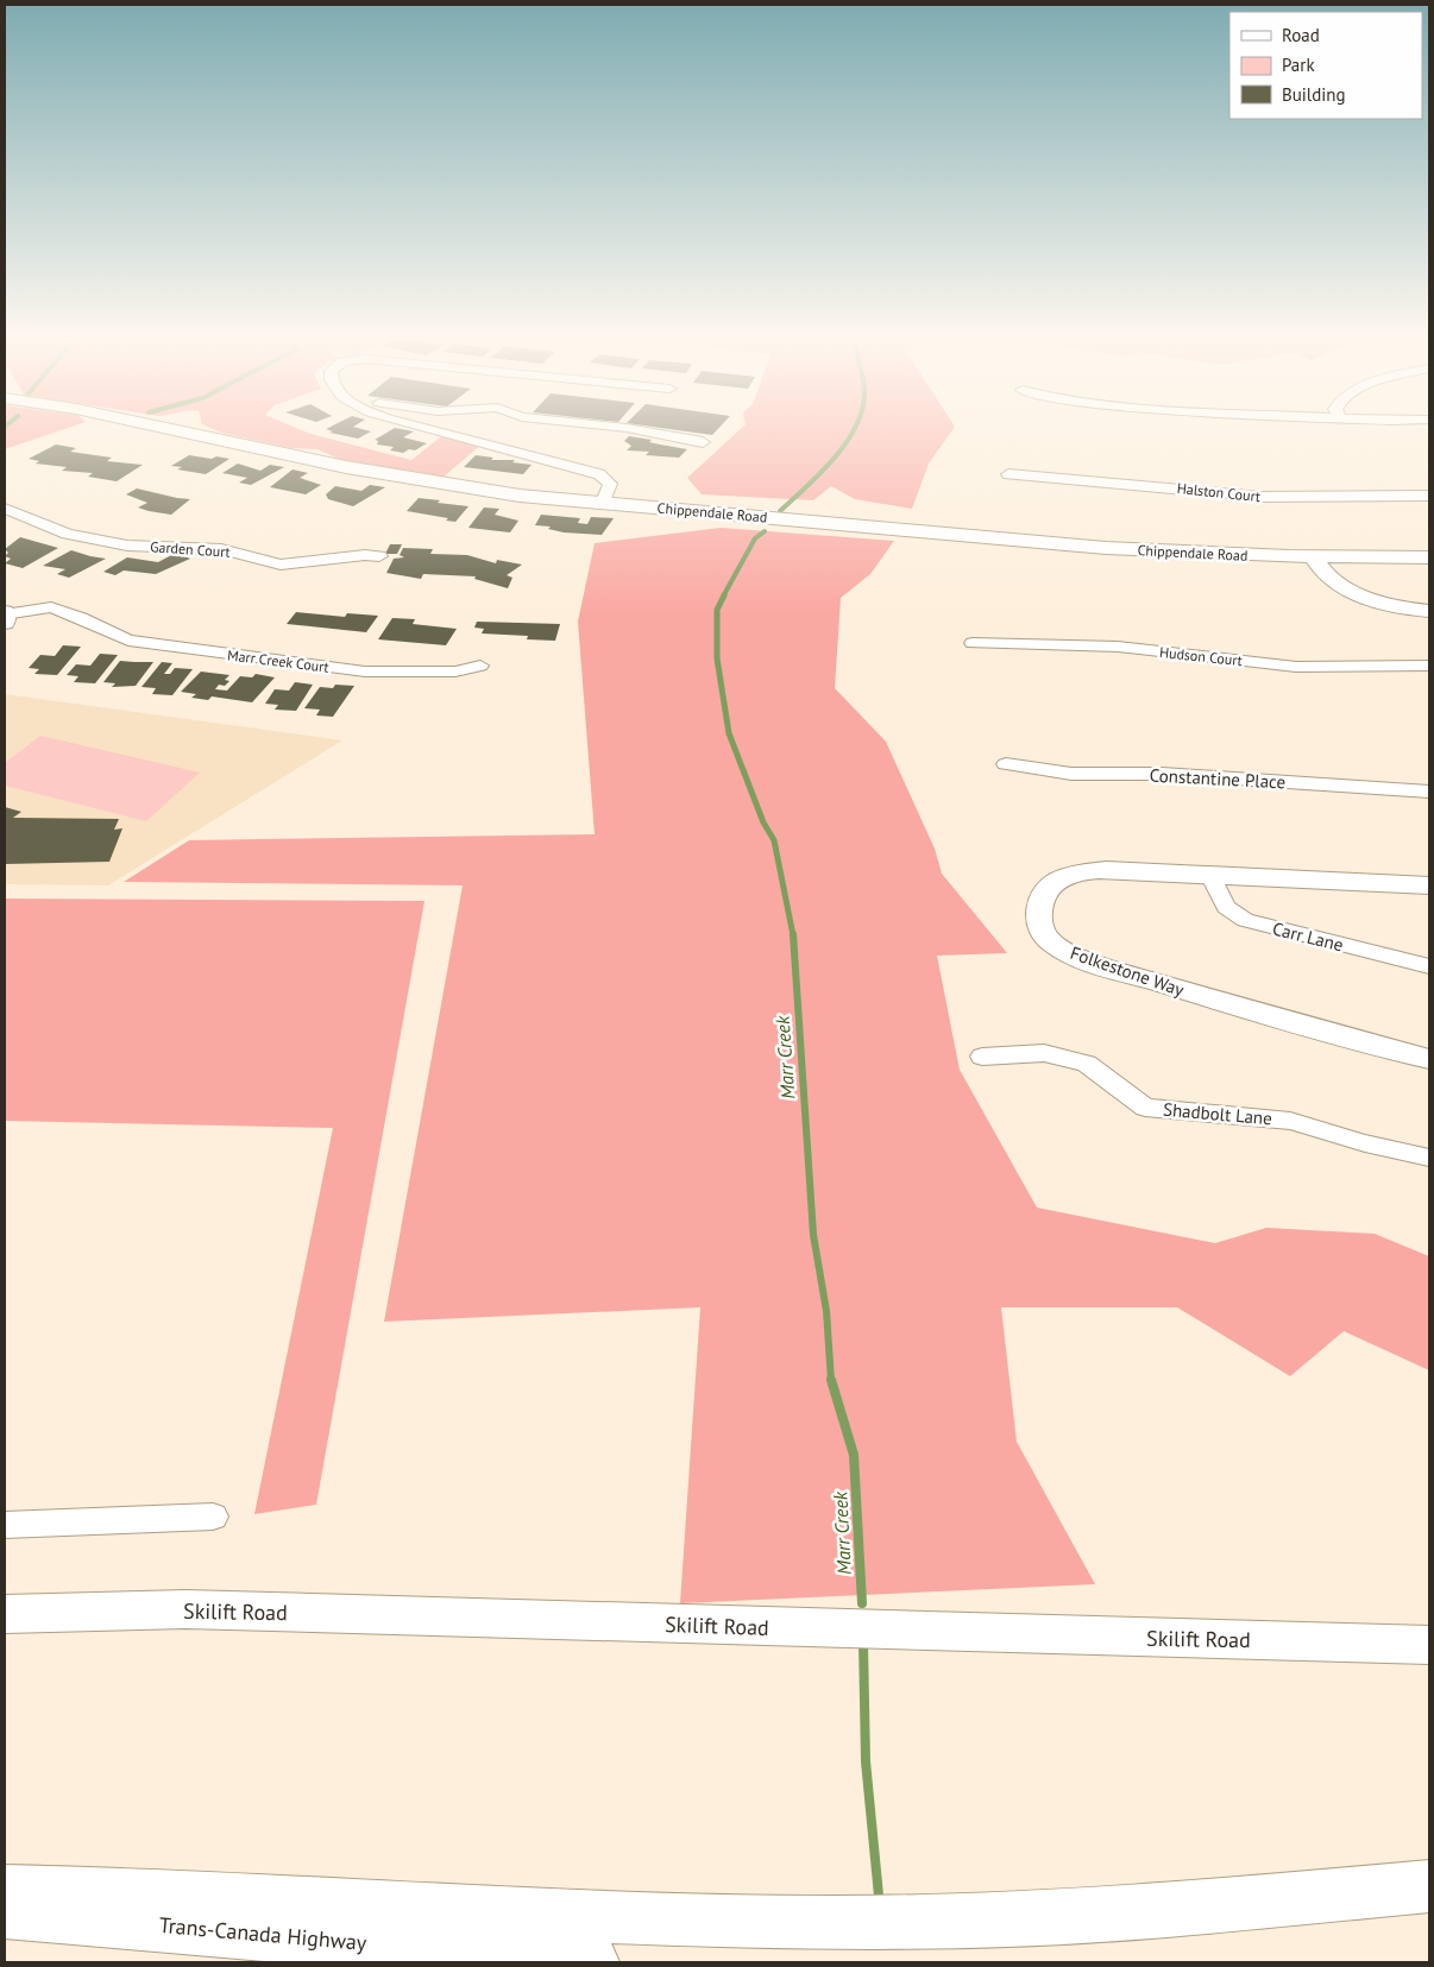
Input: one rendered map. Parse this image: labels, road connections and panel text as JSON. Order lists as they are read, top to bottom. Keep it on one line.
{"streets":{"highway":["Trans-Canada Highway"],"street":["Halston Court","Chippendale Road","Garden Court","Hudson Court","Marr Creek Court","Constantine Place","Carr Lane","Folkestone Way","Shadbolt Lane","Skilift Road"]},"crossings":[["Carr Lane","Folkestone Way"]],"water":["Marr Creek"],"legend":["Road","Park","Building"]}
